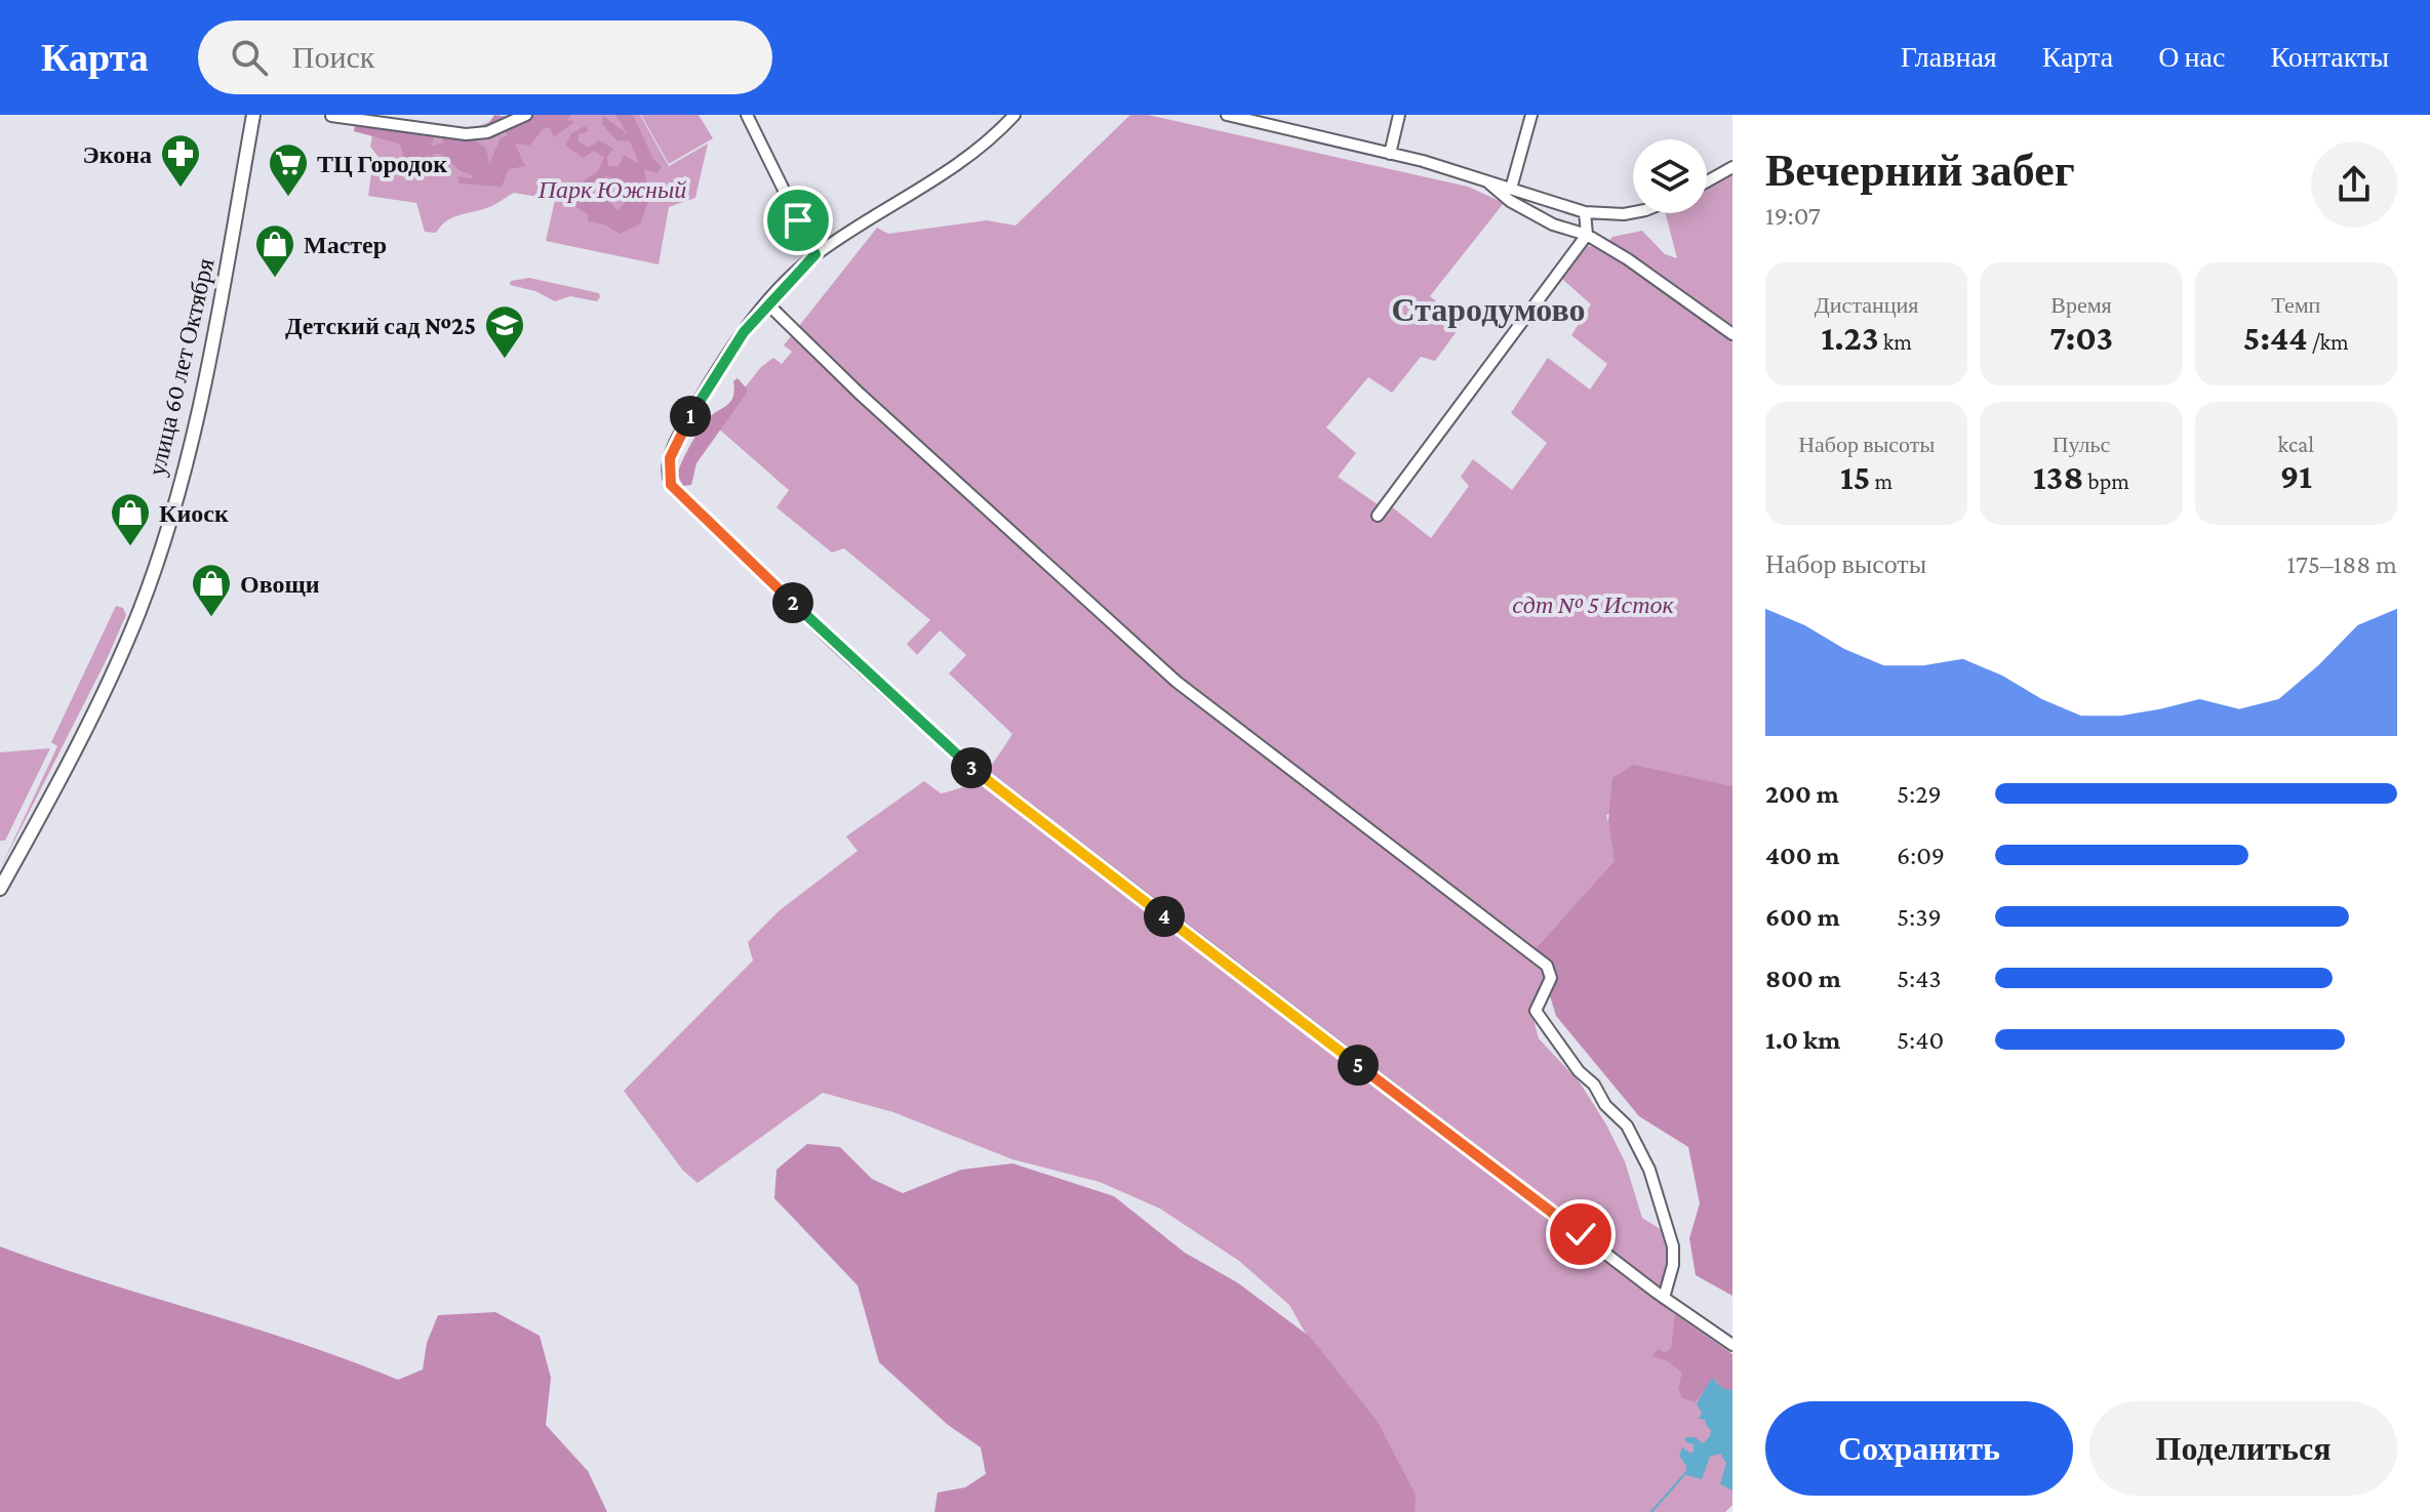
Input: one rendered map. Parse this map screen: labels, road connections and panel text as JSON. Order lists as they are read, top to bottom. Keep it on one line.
{"streets":{"main road":["улица 60 лет Октября"]},"districts":["Стародумово"],"parks":["Парк Южный","сдт № 5 Исток"],"places":{"pharmacy":["Экона"],"supermarket":["ТЦ Городок"],"shop":["Мастер","Киоск","Овощи"],"school or university":["Детский сад №25"]},"page":{"header":"Карта","search":"Поиск","nav":["Главная","Карта","О нас","Контакты"],"heading":["Вечерний забег","19:07"],"stats":[["Дистанция","1.23 km"],["Время","7:03"],["Темп","5:44 /km"],["Набор высоты","15 m"],["Пульс","138 bpm"],["kcal","91"]],"pins":["1","2","3","4","5"],"chart":["Набор высоты","175–188 m"],"list":[{"name":"200 m","note":"5:29"},{"name":"400 m","note":"6:09"},{"name":"600 m","note":"5:39"},{"name":"800 m","note":"5:43"},{"name":"1.0 km","note":"5:40"}],"buttons":["Сохранить","Поделиться"]}}
